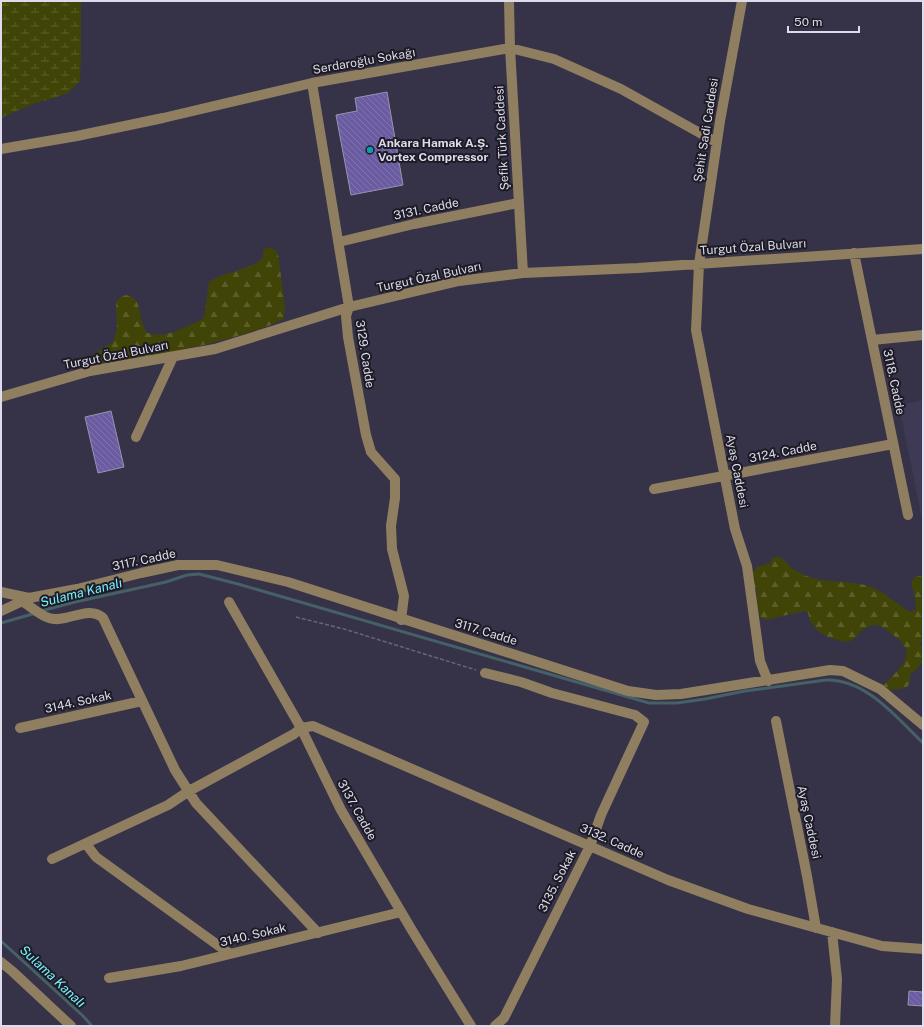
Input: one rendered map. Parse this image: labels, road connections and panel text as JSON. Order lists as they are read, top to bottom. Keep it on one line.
{"streets":{"street":["Serdaroğlu Sokağı","Şehit Sadi Caddesi","Şefik Türk Caddesi","3131. Cadde","Turgut Özal Bulvarı","3129. Cadde","3118. Cadde","3124. Cadde","Ayaş Caddesi","3117. Cadde","3144. Sokak","3137. Cadde","3132. Cadde","3135. Sokak","3140. Sokak"]},"crossings":[["Serdaroğlu Sokağı","Şehit Sadi Caddesi"],["Serdaroğlu Sokağı","Şefik Türk Caddesi"],["Serdaroğlu Sokağı","3129. Cadde"],["Şehit Sadi Caddesi","Turgut Özal Bulvarı"],["Şehit Sadi Caddesi","Ayaş Caddesi"],["Şefik Türk Caddesi","3131. Cadde"],["Şefik Türk Caddesi","Turgut Özal Bulvarı"],["3131. Cadde","3129. Cadde"],["Turgut Özal Bulvarı","3129. Cadde"],["Turgut Özal Bulvarı","3118. Cadde"],["Turgut Özal Bulvarı","Ayaş Caddesi"],["3129. Cadde","3117. Cadde"],["3118. Cadde","3124. Cadde"],["3124. Cadde","Ayaş Caddesi"],["Ayaş Caddesi","3117. Cadde"],["Ayaş Caddesi","3132. Cadde"],["3137. Cadde","3132. Cadde"],["3137. Cadde","3140. Sokak"],["3132. Cadde","3135. Sokak"]],"water":["Sulama Kanalı"],"places":["Ankara Hamak A.Ş. Vortex Compressor"],"scale_bar":"50 m"}
